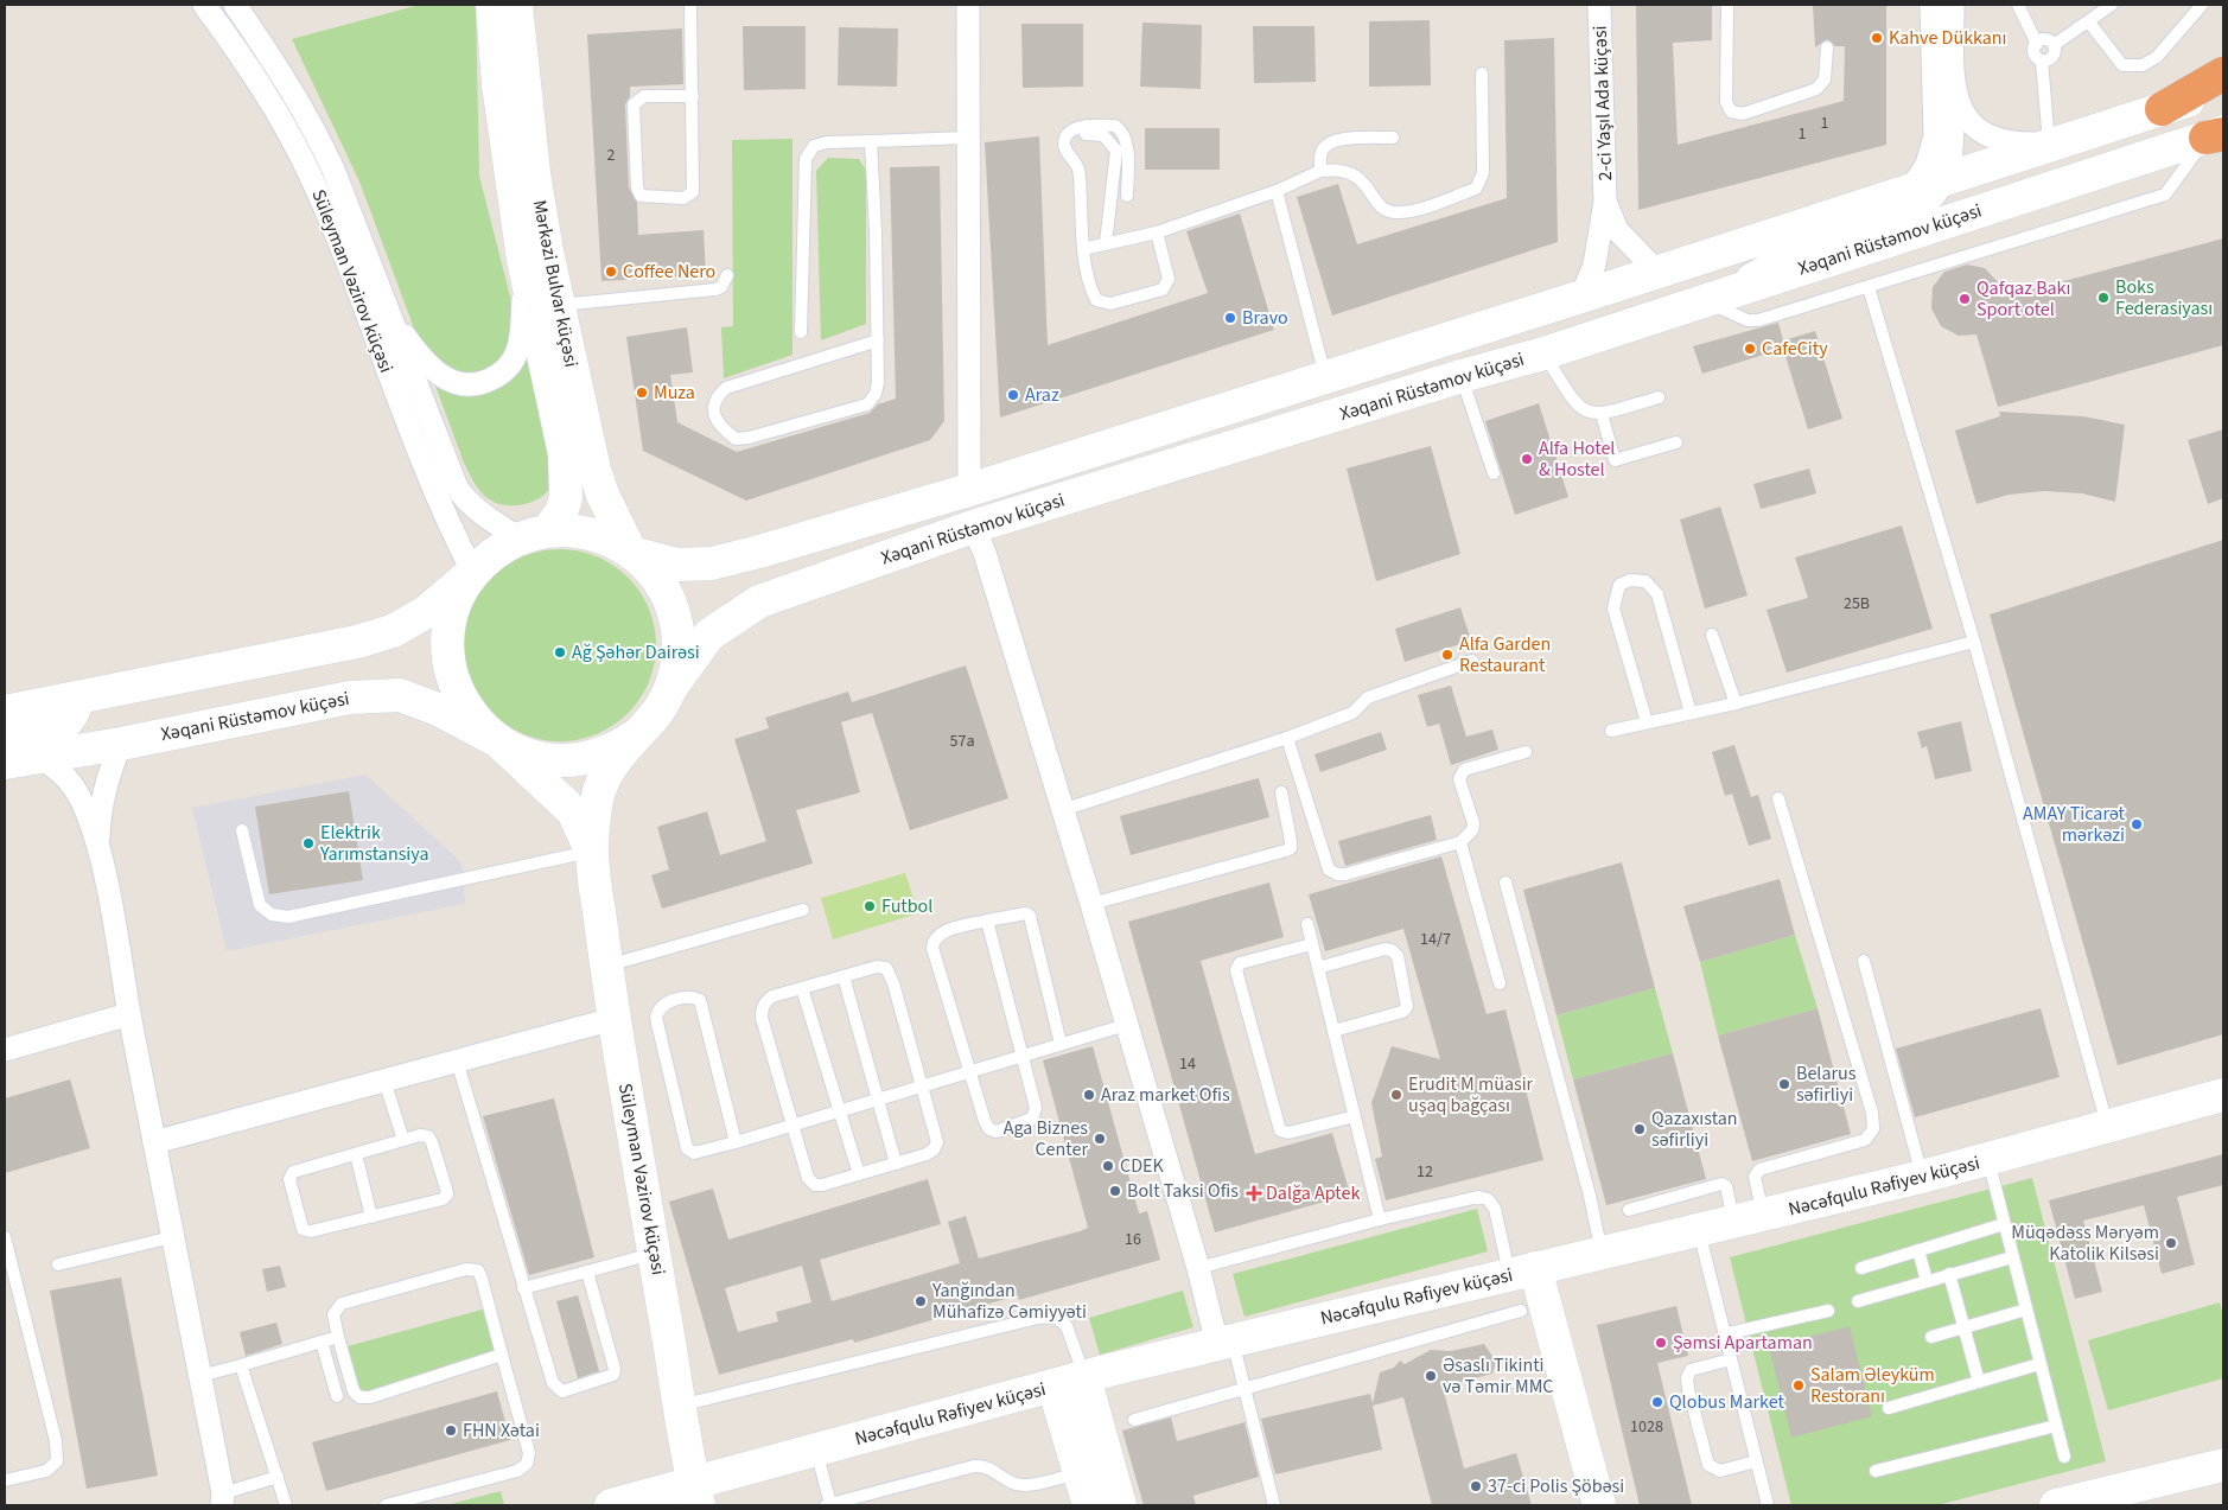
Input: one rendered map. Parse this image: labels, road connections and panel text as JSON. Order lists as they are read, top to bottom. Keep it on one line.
{"streets":{"main road":["Xəqani Rüstəmov küçəsi","Süleyman Vəzirov küçəsi","Mərkəzi Bulvar küçəsi","Nəcəfqulu Rəfiyev küçəsi"],"street":["2-ci Yaşıl Ada küçəsi"]},"crossings":[["2-ci Yaşıl Ada küçəsi","Xəqani Rüstəmov küçəsi"],["Xəqani Rüstəmov küçəsi","Süleyman Vəzirov küçəsi"],["Xəqani Rüstəmov küçəsi","Mərkəzi Bulvar küçəsi"],["Süleyman Vəzirov küçəsi","Mərkəzi Bulvar küçəsi"],["Süleyman Vəzirov küçəsi","Nəcəfqulu Rəfiyev küçəsi"]],"places":{"other":["Kahve Dükkanı","Coffee Nero","Boks Federasiyası","Qafqaz Bakı Sport otel","Bravo","CafeCity","Muza","Araz","Alfa Hotel & Hostel","Ağ Şəhər Dairəsi","Alfa Garden Restaurant","AMAY Ticarət mərkəzi","Elektrik Yarımstansiya","Futbol","Belarus səfirliyi","Araz market Ofis","Erudit M müasir uşaq bağçası","Qazaxıstan səfirliyi","Aga Biznes Center","CDEK","Bolt Taksi Ofis","Müqədəss Məryəm Katolik Kilsəsi","Yanğından Mühafizə Cəmiyyəti","Şəmsi Apartaman","Əsaslı Tikinti və Təmir MMC","Salam Əleyküm Restoranı","Qlobus Market","FHN Xətai","37-ci Polis Şöbəsi"],"health":["Dalğa Aptek"]},"house_numbers":["1","1","2","25B","57a","14/7","14","12","16","1028"]}
